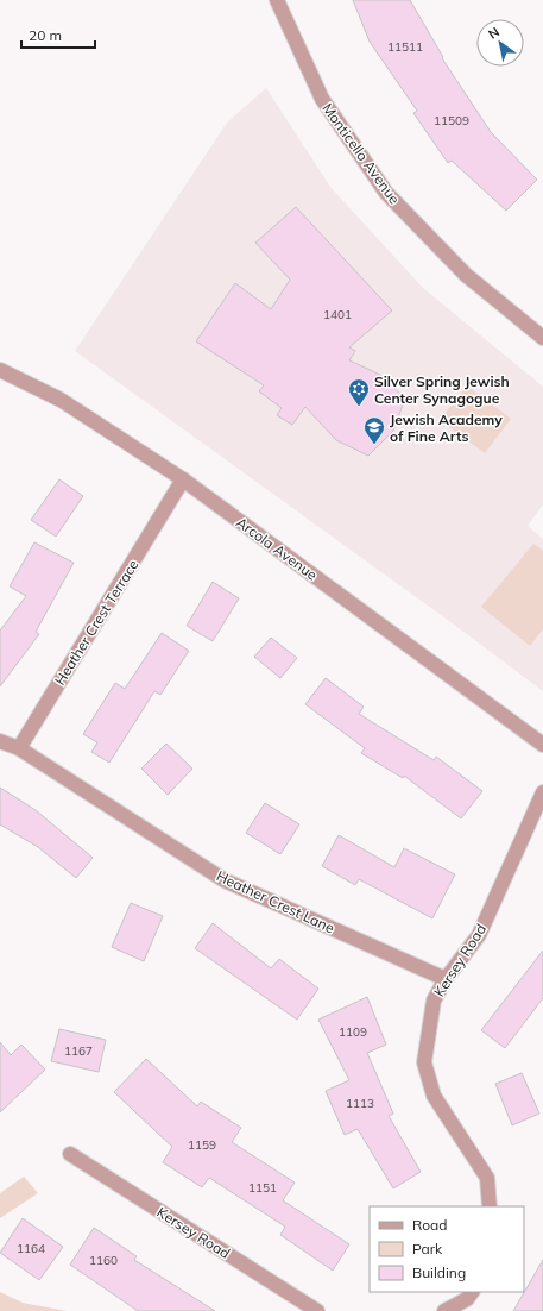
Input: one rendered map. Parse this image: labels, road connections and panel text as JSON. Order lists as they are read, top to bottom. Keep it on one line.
{"streets":{"street":["Monticello Avenue","Arcola Avenue","Heather Crest Terrace","Heather Crest Lane","Kersey Road"]},"crossings":[["Arcola Avenue","Heather Crest Terrace"],["Heather Crest Terrace","Heather Crest Lane"],["Heather Crest Lane","Kersey Road"]],"places":{"synagogue":["Silver Spring Jewish Center Synagogue"],"school or university":["Jewish Academy of Fine Arts"]},"house_numbers":["11511","11509","1401","1109","1167","1113","1159","1151","1164","1160"],"legend":["Road","Park","Building"],"scale_bar":"20 m","north":"top left"}
